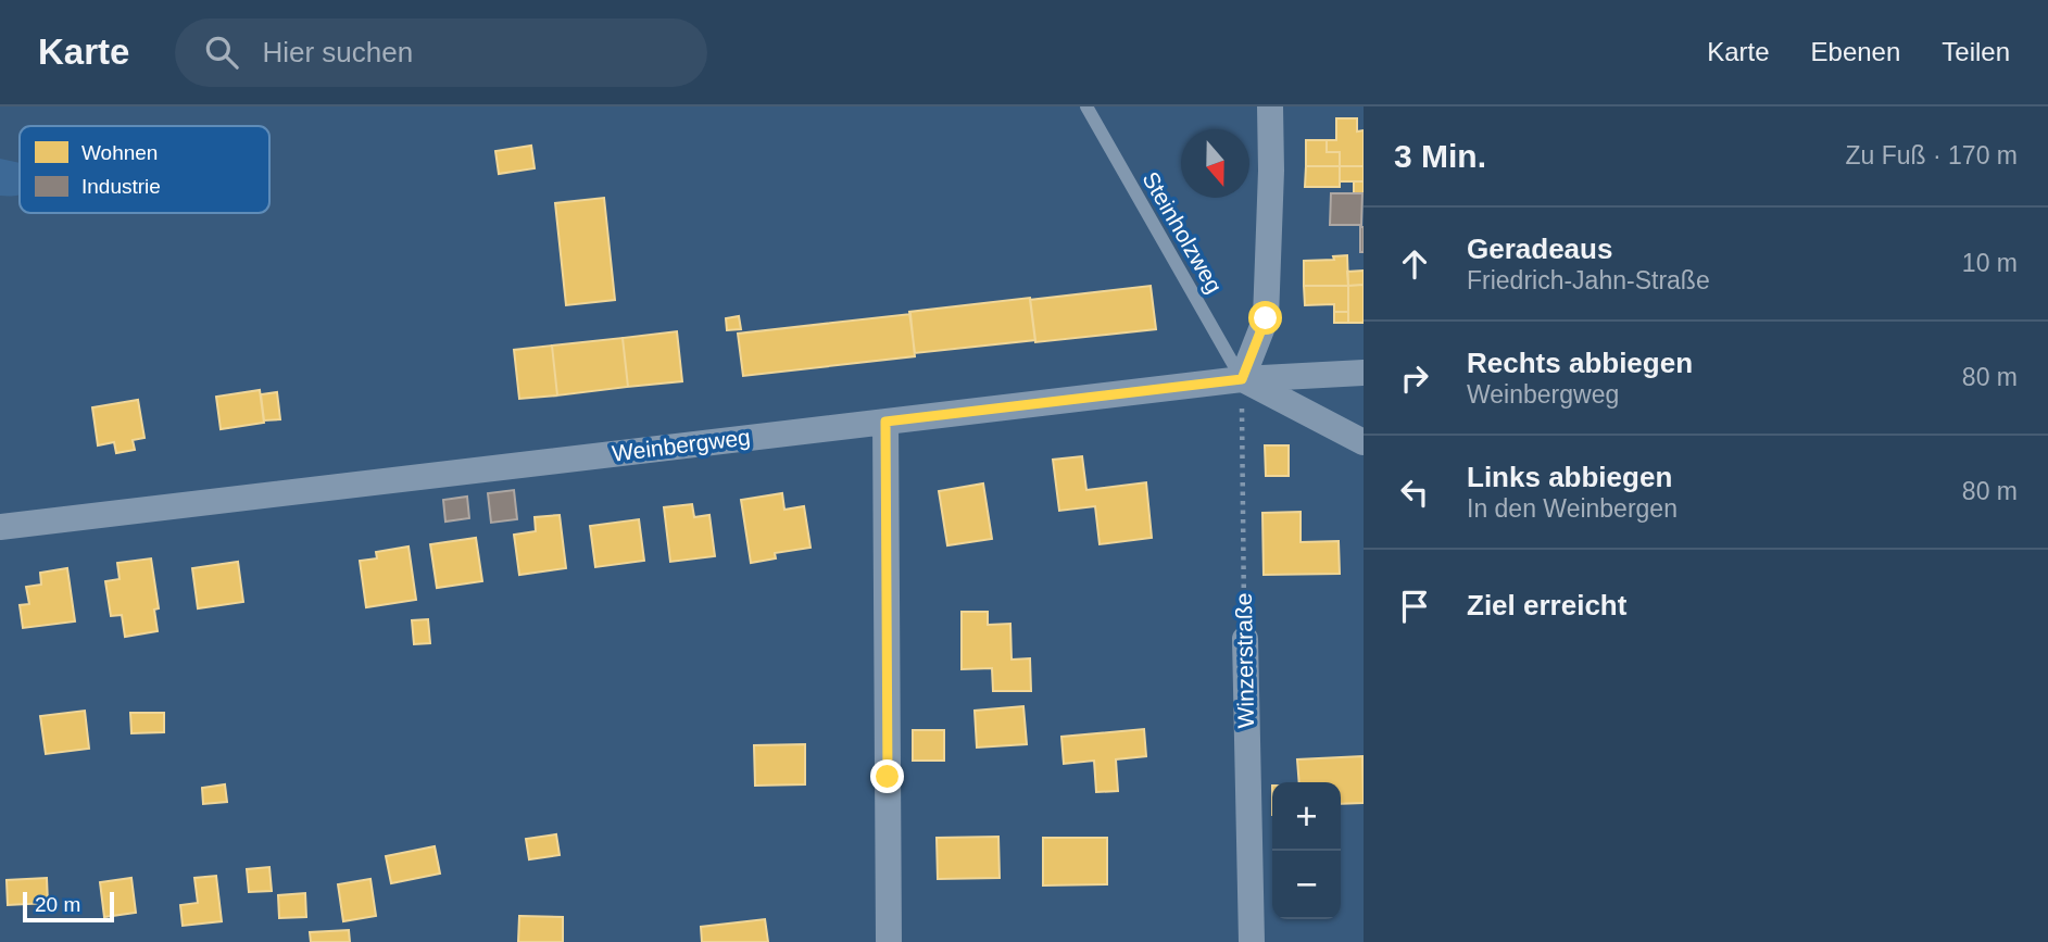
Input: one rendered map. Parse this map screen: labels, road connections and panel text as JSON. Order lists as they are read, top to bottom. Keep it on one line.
{"streets":{"street":["Weinbergweg","Winzerstraße"],"lane":["Steinholzweg"]},"crossings":[["Steinholzweg","Weinbergweg"],["Steinholzweg","Winzerstraße"],["Weinbergweg","Winzerstraße"]],"legend":["Wohnen","Industrie"],"scale_bar":"20 m","north":"bottom","page":{"header":"Karte","search":"Hier suchen","nav":["Karte","Ebenen","Teilen"],"heading":["3 Min.","Zu Fuß · 170 m"],"list":[["Geradeaus","Friedrich-Jahn-Straße","10 m"],["Rechts abbiegen","Weinbergweg","80 m"],["Links abbiegen","In den Weinbergen","80 m"],"Ziel erreicht"],"map_buttons":["+","−"],"scale":"20 m"}}
